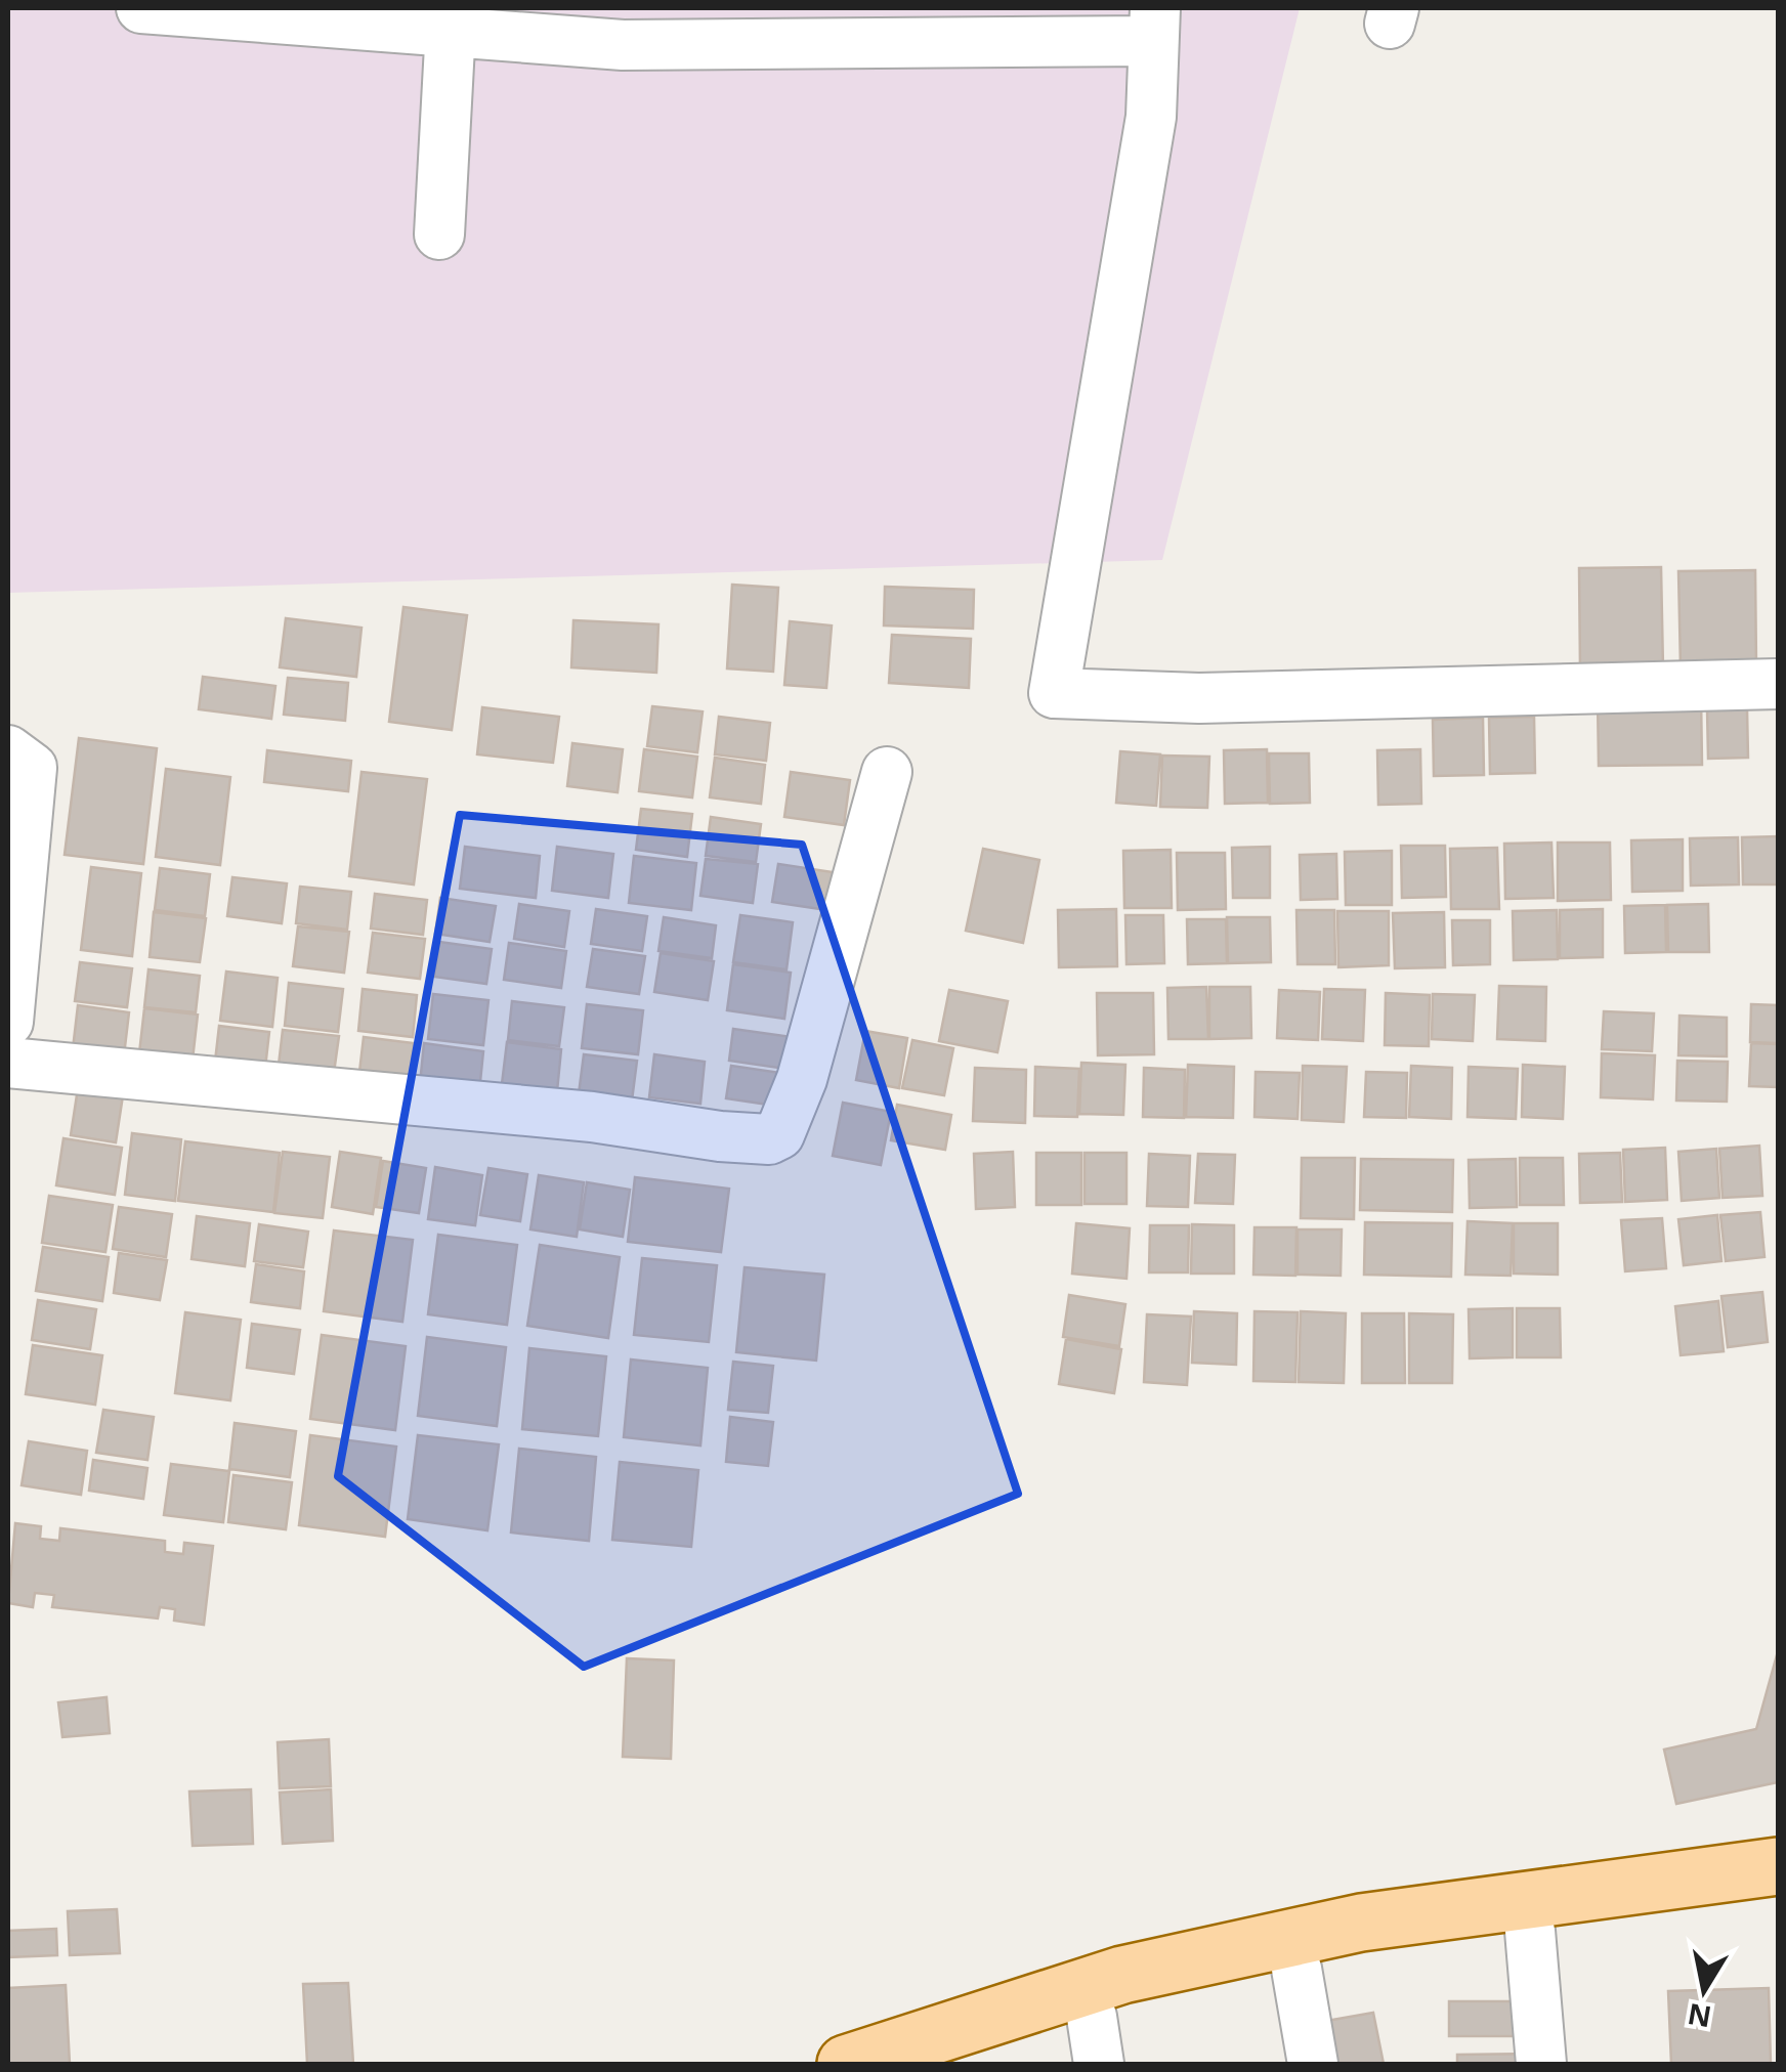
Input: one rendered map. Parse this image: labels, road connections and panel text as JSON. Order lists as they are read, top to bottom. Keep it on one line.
{"north":"bottom"}
